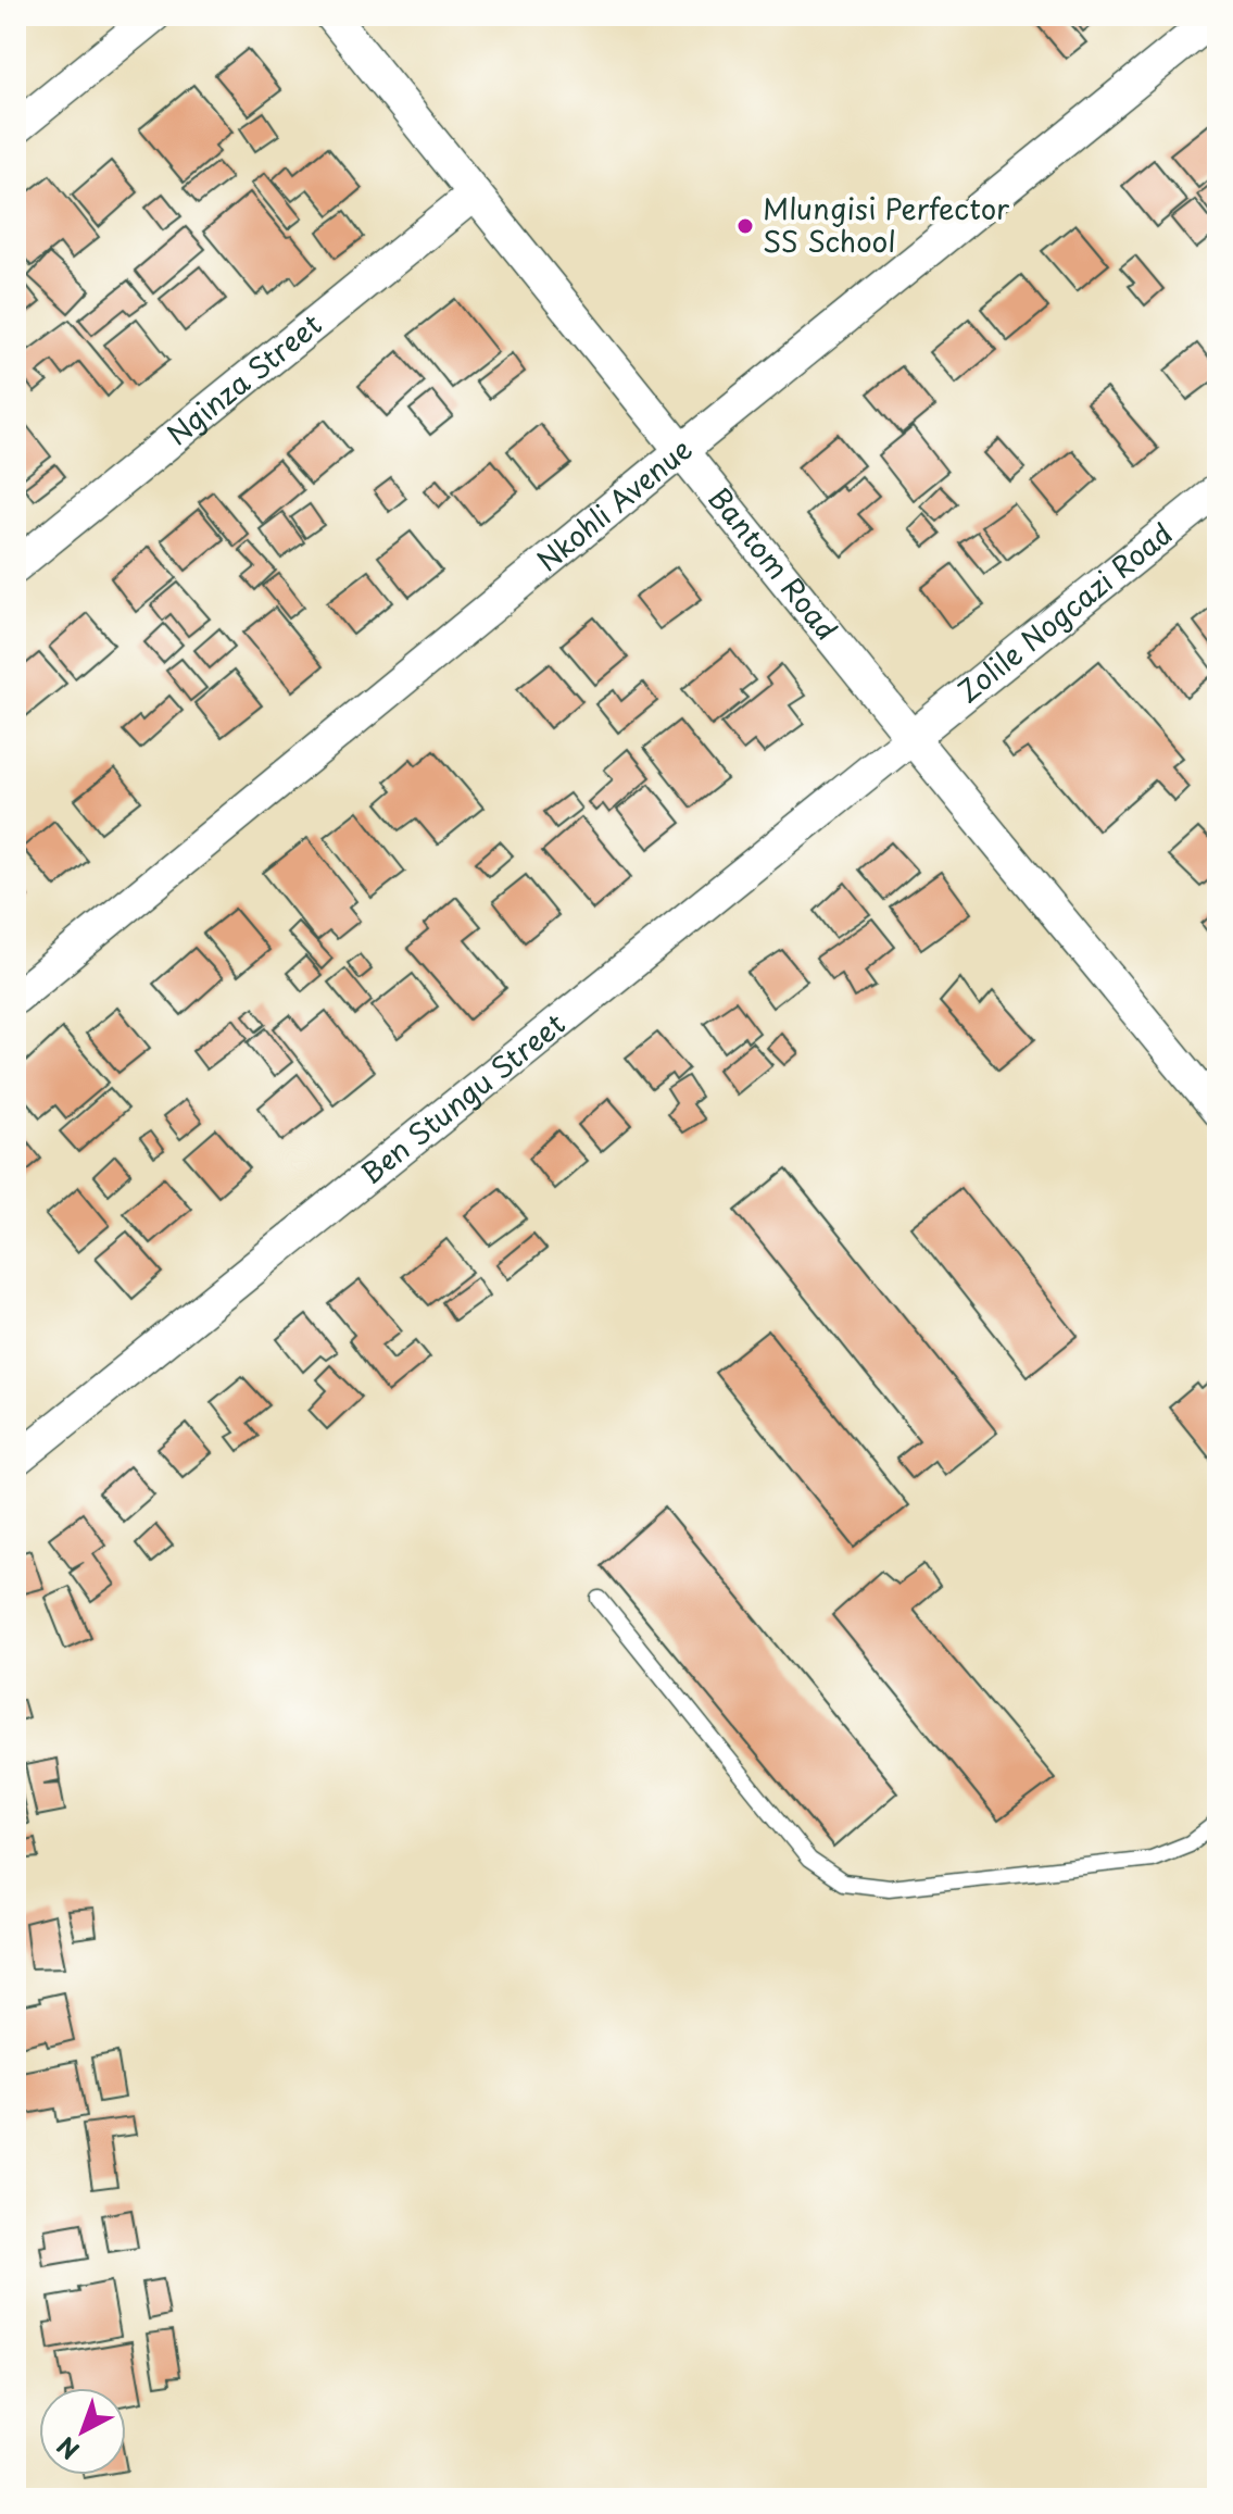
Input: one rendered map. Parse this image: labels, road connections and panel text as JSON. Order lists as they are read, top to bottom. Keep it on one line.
{"streets":{"street":["Nginza Street","Nkohli Avenue","Bantom Road","Zolile Nogcazi Road","Ben Stungu Street"]},"crossings":[["Nginza Street","Bantom Road"],["Nkohli Avenue","Bantom Road"],["Bantom Road","Zolile Nogcazi Road"],["Bantom Road","Ben Stungu Street"],["Zolile Nogcazi Road","Ben Stungu Street"]],"places":["Mlungisi Perfector SS School"],"north":"bottom left"}
